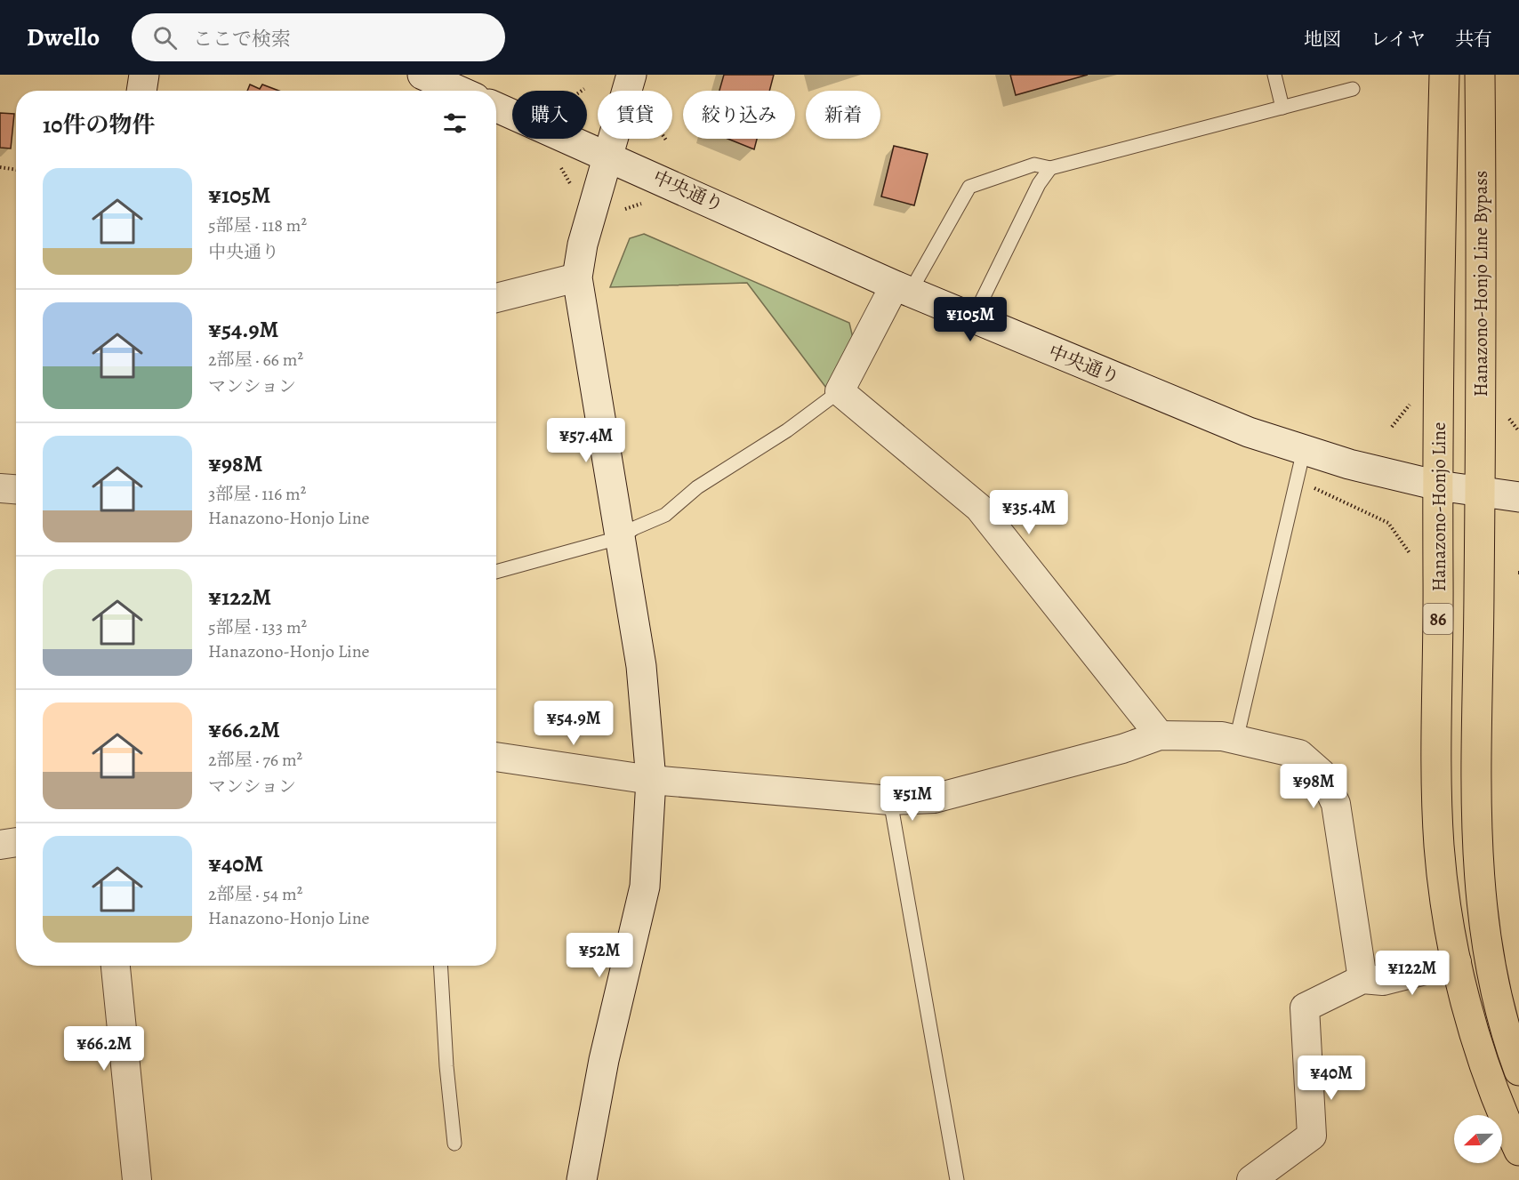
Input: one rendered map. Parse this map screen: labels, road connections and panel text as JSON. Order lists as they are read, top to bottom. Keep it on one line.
{"streets":{"main road":["Hanazono-Honjo Line Bypass","Hanazono-Honjo Line","86"],"street":["中央通り"]},"crossings":[["中央通り","Hanazono-Honjo Line Bypass"],["中央通り","Hanazono-Honjo Line"],["中央通り","86"],["Hanazono-Honjo Line Bypass","86"]],"north":"left","page":{"header":"Dwello","search":"ここで検索","nav":["地図","レイヤ","共有"],"chip":["購入","賃貸","絞り込み","新着"],"heading":"10件の物件","list":[{"name":"¥105M","note":"5部屋 · 118 m² · 中央通り"},{"name":"¥54.9M","note":"2部屋 · 66 m² · マンション"},{"name":"¥98M","note":"3部屋 · 116 m² · Hanazono-Honjo Line"},{"name":"¥122M","note":"5部屋 · 133 m² · Hanazono-Honjo Line"},{"name":"¥66.2M","note":"2部屋 · 76 m² · マンション"},{"name":"¥40M","note":"2部屋 · 54 m² · Hanazono-Honjo Line"}],"price":["¥105M","¥57.4M","¥35.4M","¥54.9M","¥98M","¥51M","¥52M","¥122M","¥66.2M","¥40M"]}}
